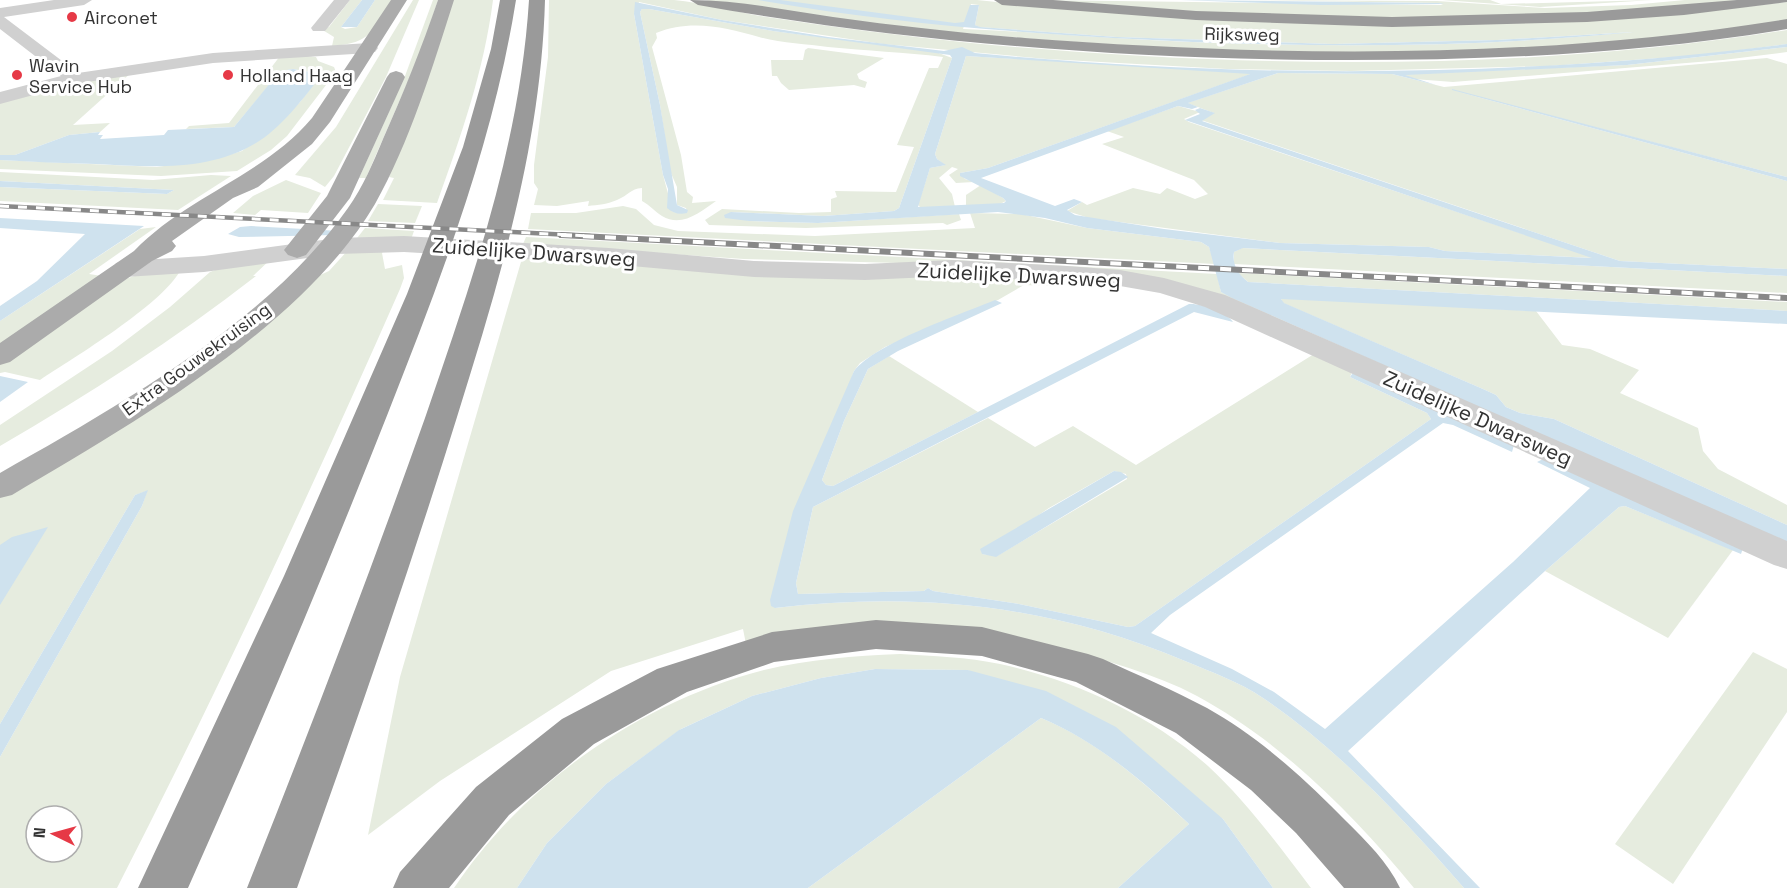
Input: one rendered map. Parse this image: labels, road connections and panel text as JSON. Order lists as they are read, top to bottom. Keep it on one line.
{"streets":{"highway":["Rijksweg"],"main road":["Extra Gouwekruising"],"street":["Zuidelijke Dwarsweg"]},"places":["Airconet","Wavin Service Hub","Holland Haag"],"north":"left"}
